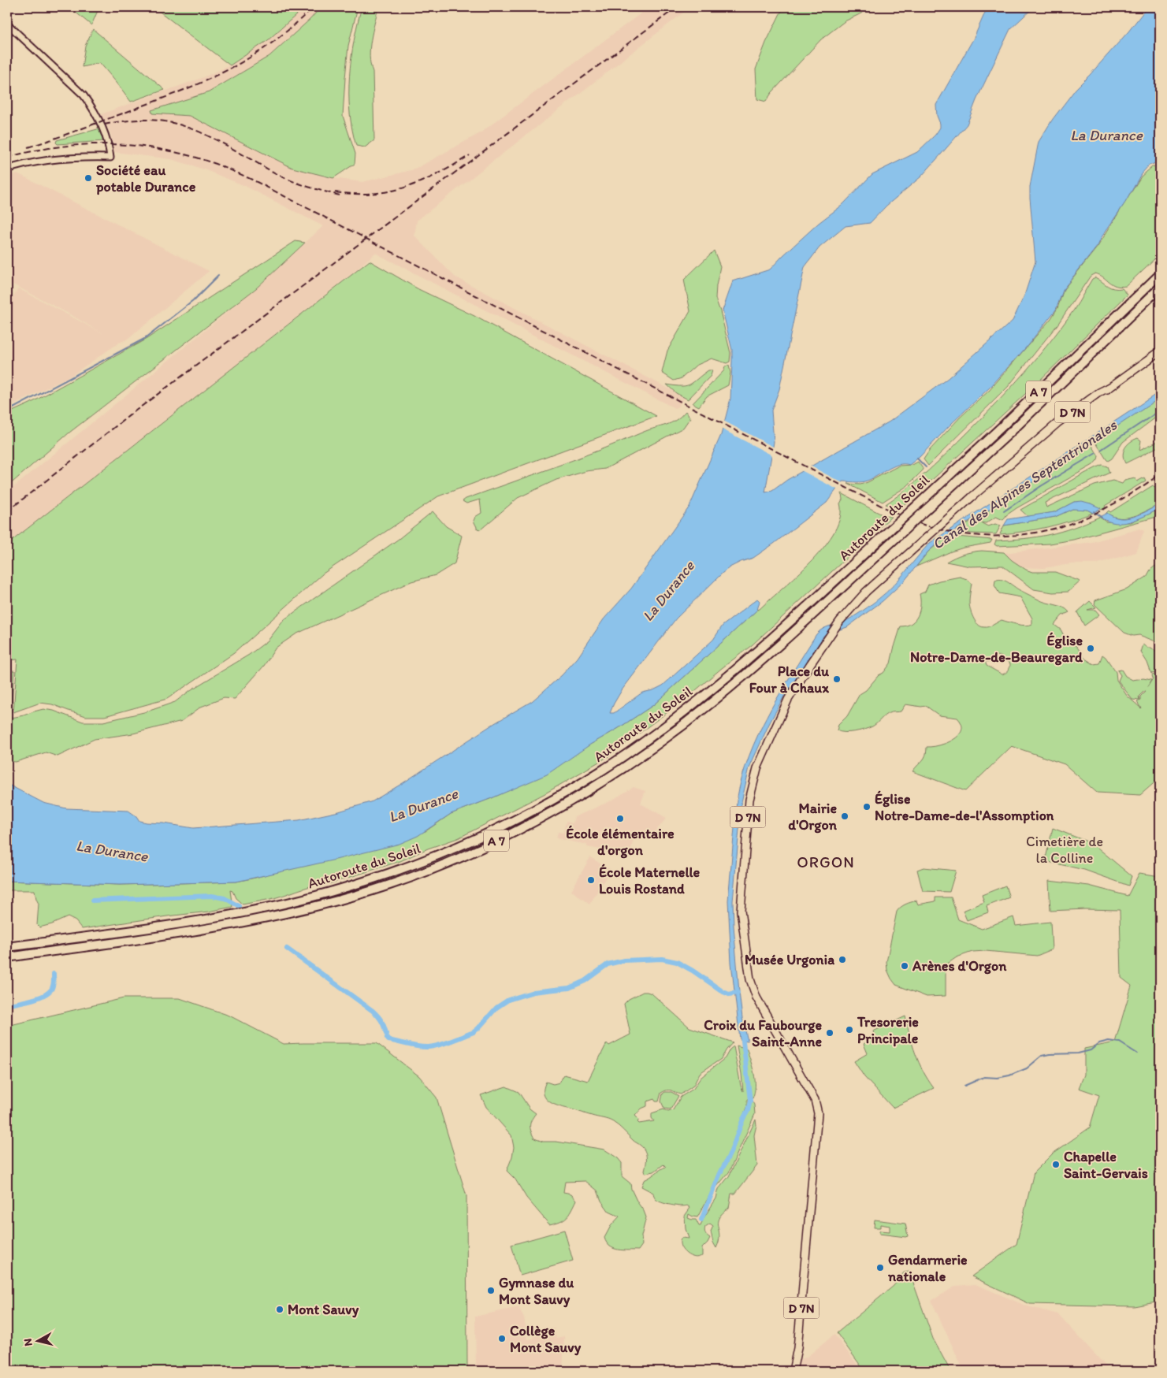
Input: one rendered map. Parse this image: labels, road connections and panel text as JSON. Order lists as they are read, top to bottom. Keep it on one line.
{"streets":{"highway":["A 7","Autoroute du Soleil"],"main road":["D 7N"]},"districts":["ORGON"],"water":["La Durance","Canal des Alpines Septentrionales"],"parks":["Cimetière de la Colline"],"places":["Société eau potable Durance","Église Notre-Dame-de-Beauregard","Place du Four à Chaux","Église Notre-Dame-de-l'Assomption","Mairie d'Orgon","École élémentaire d'orgon","École Maternelle Louis Rostand","Musée Urgonia","Arènes d'Orgon","Tresorerie Principale","Croix du Faubourge Saint-Anne","Chapelle Saint-Gervais","Gendarmerie nationale","Gymnase du Mont Sauvy","Mont Sauvy","Collège Mont Sauvy"],"north":"left"}
